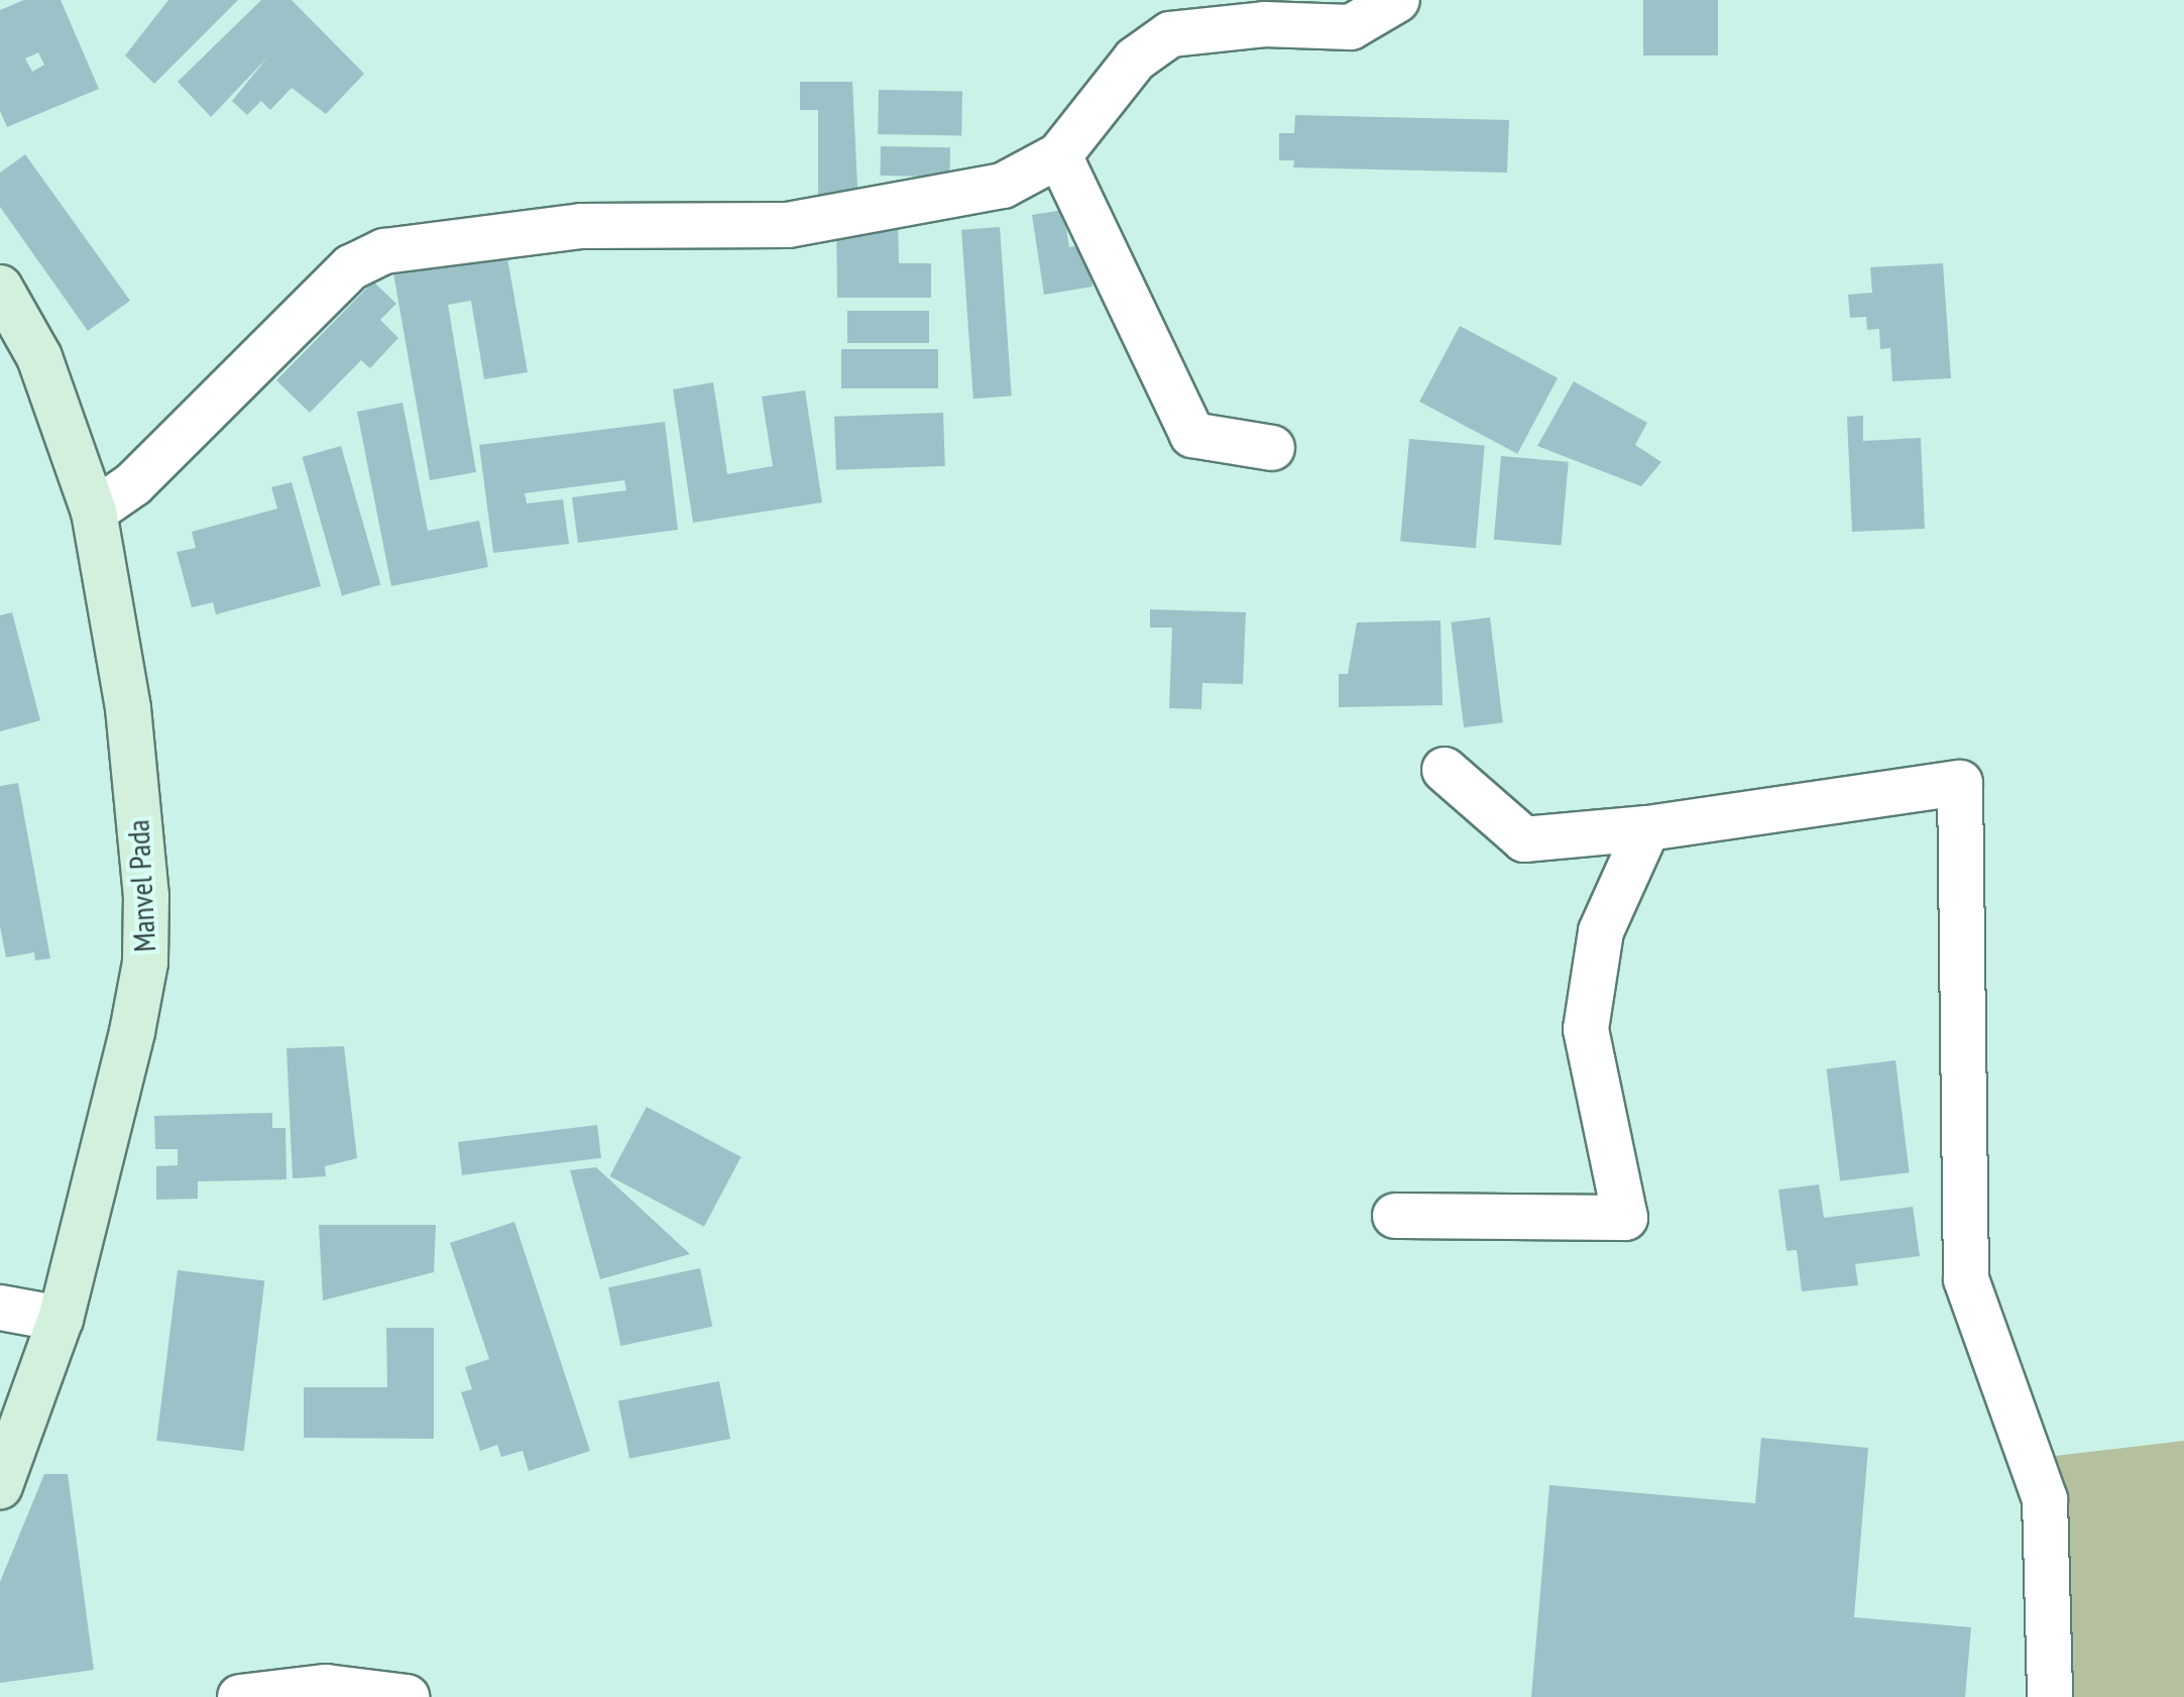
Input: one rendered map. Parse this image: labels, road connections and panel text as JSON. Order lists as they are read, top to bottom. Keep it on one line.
{"streets":{"main road":["Manvel Pada"]}}
